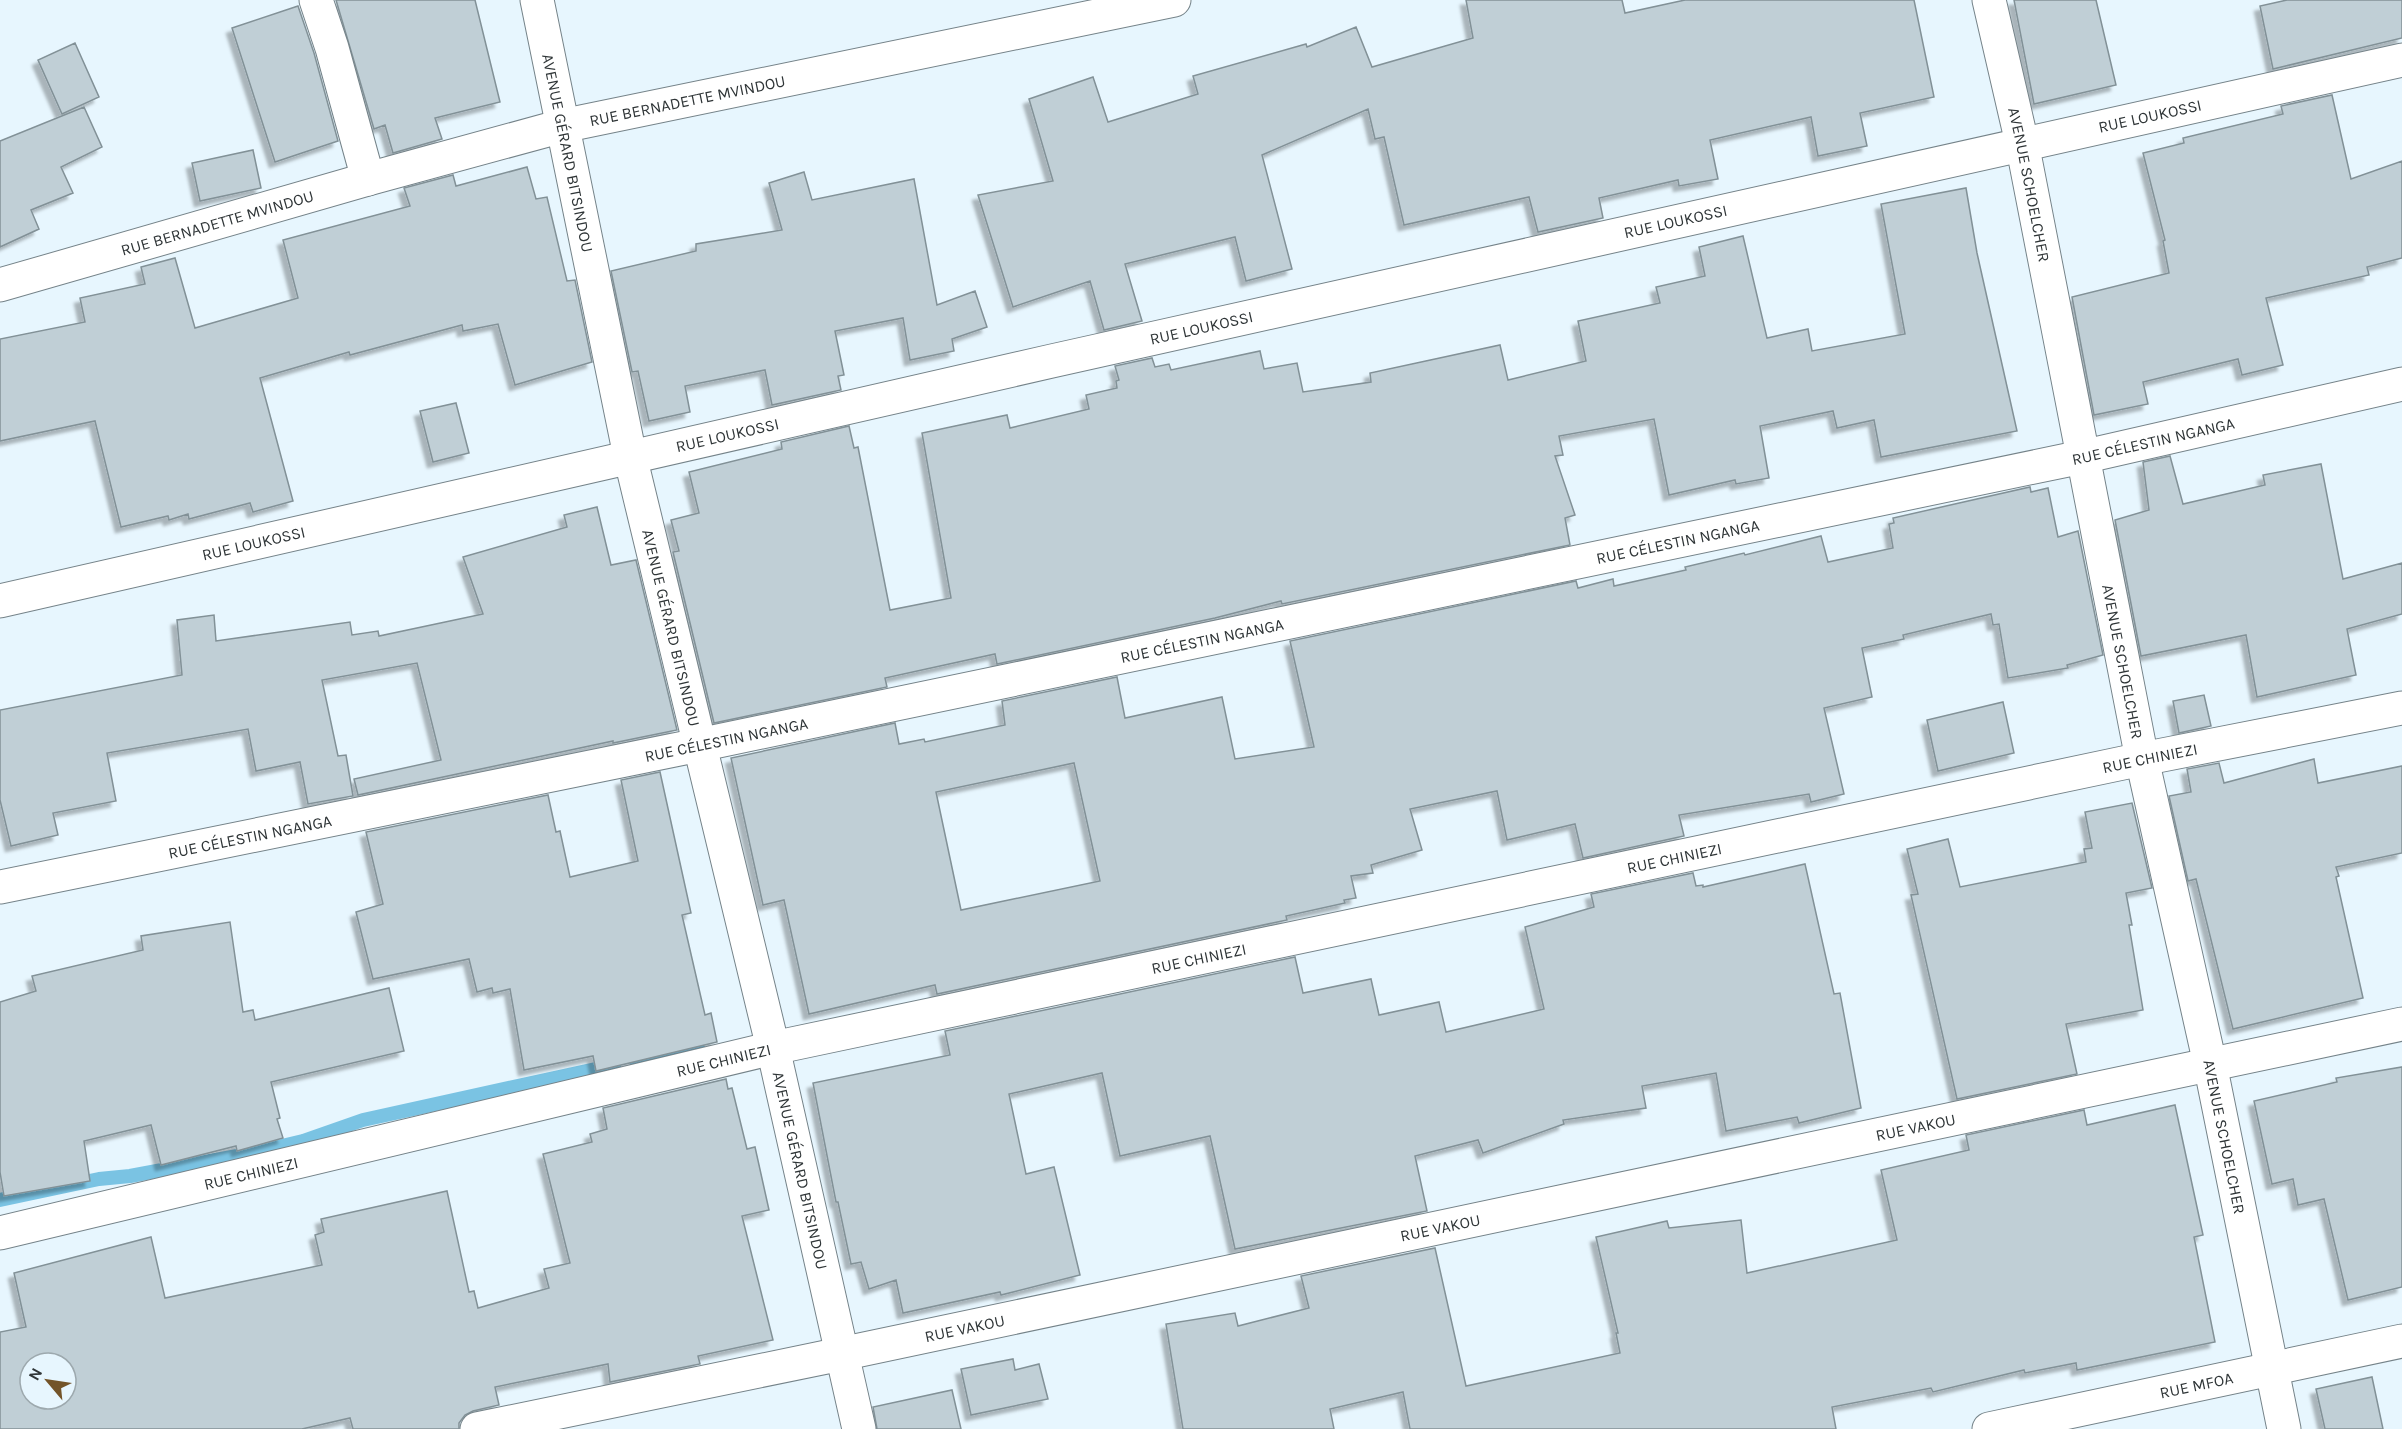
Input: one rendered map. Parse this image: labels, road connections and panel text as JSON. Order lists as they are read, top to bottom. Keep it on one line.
{"streets":{"street":["RUE BERNADETTE MVINDOU","RUE LOUKOSSI","AVENUE GÉRARD BITSINDOU","AVENUE SCHOELCHER","RUE CÉLESTIN NGANGA","RUE CHINIEZI","RUE VAKOU","RUE MFOA"]},"crossings":[["RUE BERNADETTE MVINDOU","AVENUE GÉRARD BITSINDOU"],["RUE LOUKOSSI","AVENUE GÉRARD BITSINDOU"],["RUE LOUKOSSI","AVENUE SCHOELCHER"],["AVENUE GÉRARD BITSINDOU","RUE CÉLESTIN NGANGA"],["AVENUE GÉRARD BITSINDOU","RUE CHINIEZI"],["AVENUE GÉRARD BITSINDOU","RUE VAKOU"],["AVENUE SCHOELCHER","RUE CÉLESTIN NGANGA"],["AVENUE SCHOELCHER","RUE CHINIEZI"],["AVENUE SCHOELCHER","RUE VAKOU"],["AVENUE SCHOELCHER","RUE MFOA"]],"north":"top left"}
